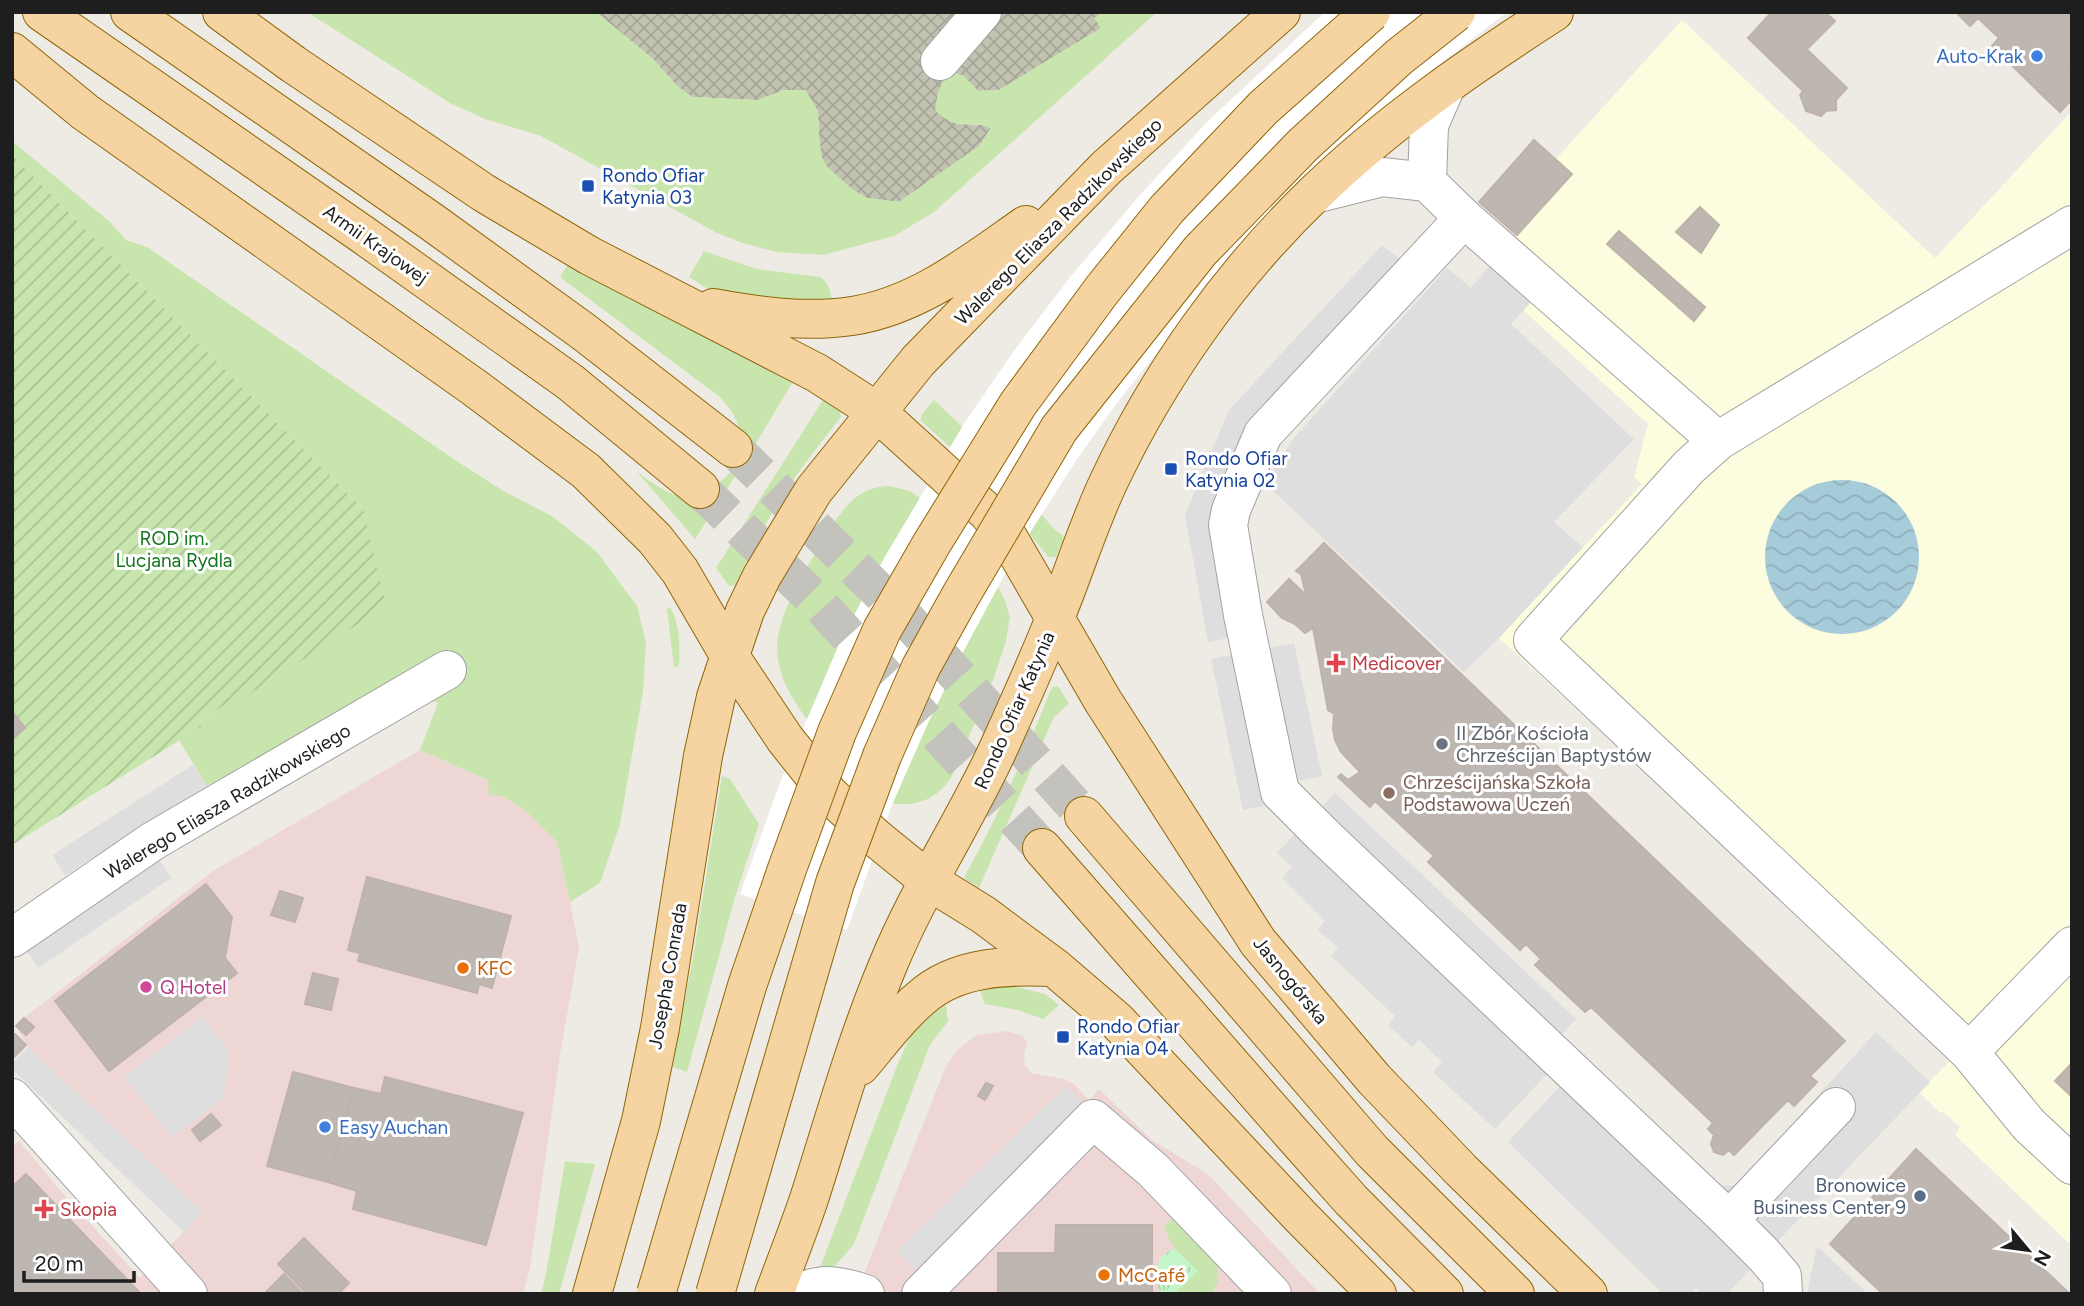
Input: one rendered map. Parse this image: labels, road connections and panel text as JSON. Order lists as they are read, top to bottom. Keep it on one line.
{"streets":{"main road":["Walerego Eliasza Radzikowskiego","Armii Krajowej","Rondo Ofiar Katynia","Josepha Conrada","Jasnogórska"]},"crossings":[["Walerego Eliasza Radzikowskiego","Rondo Ofiar Katynia"],["Rondo Ofiar Katynia","Jasnogórska"]],"parks":["ROD im. Lucjana Rydla"],"places":{"other":["Auto-Krak","II Zbór Kościoła Chrześcijan Baptystów","Chrześcijańska Szkoła Podstawowa Uczeń","KFC","Q Hotel","Easy Auchan","Bronowice Business Center 9","McCafé"],"transit":["Rondo Ofiar Katynia 03","Rondo Ofiar Katynia 02","Rondo Ofiar Katynia 04"],"health":["Medicover","Skopia"]},"scale_bar":"20 m","north":"bottom right"}
